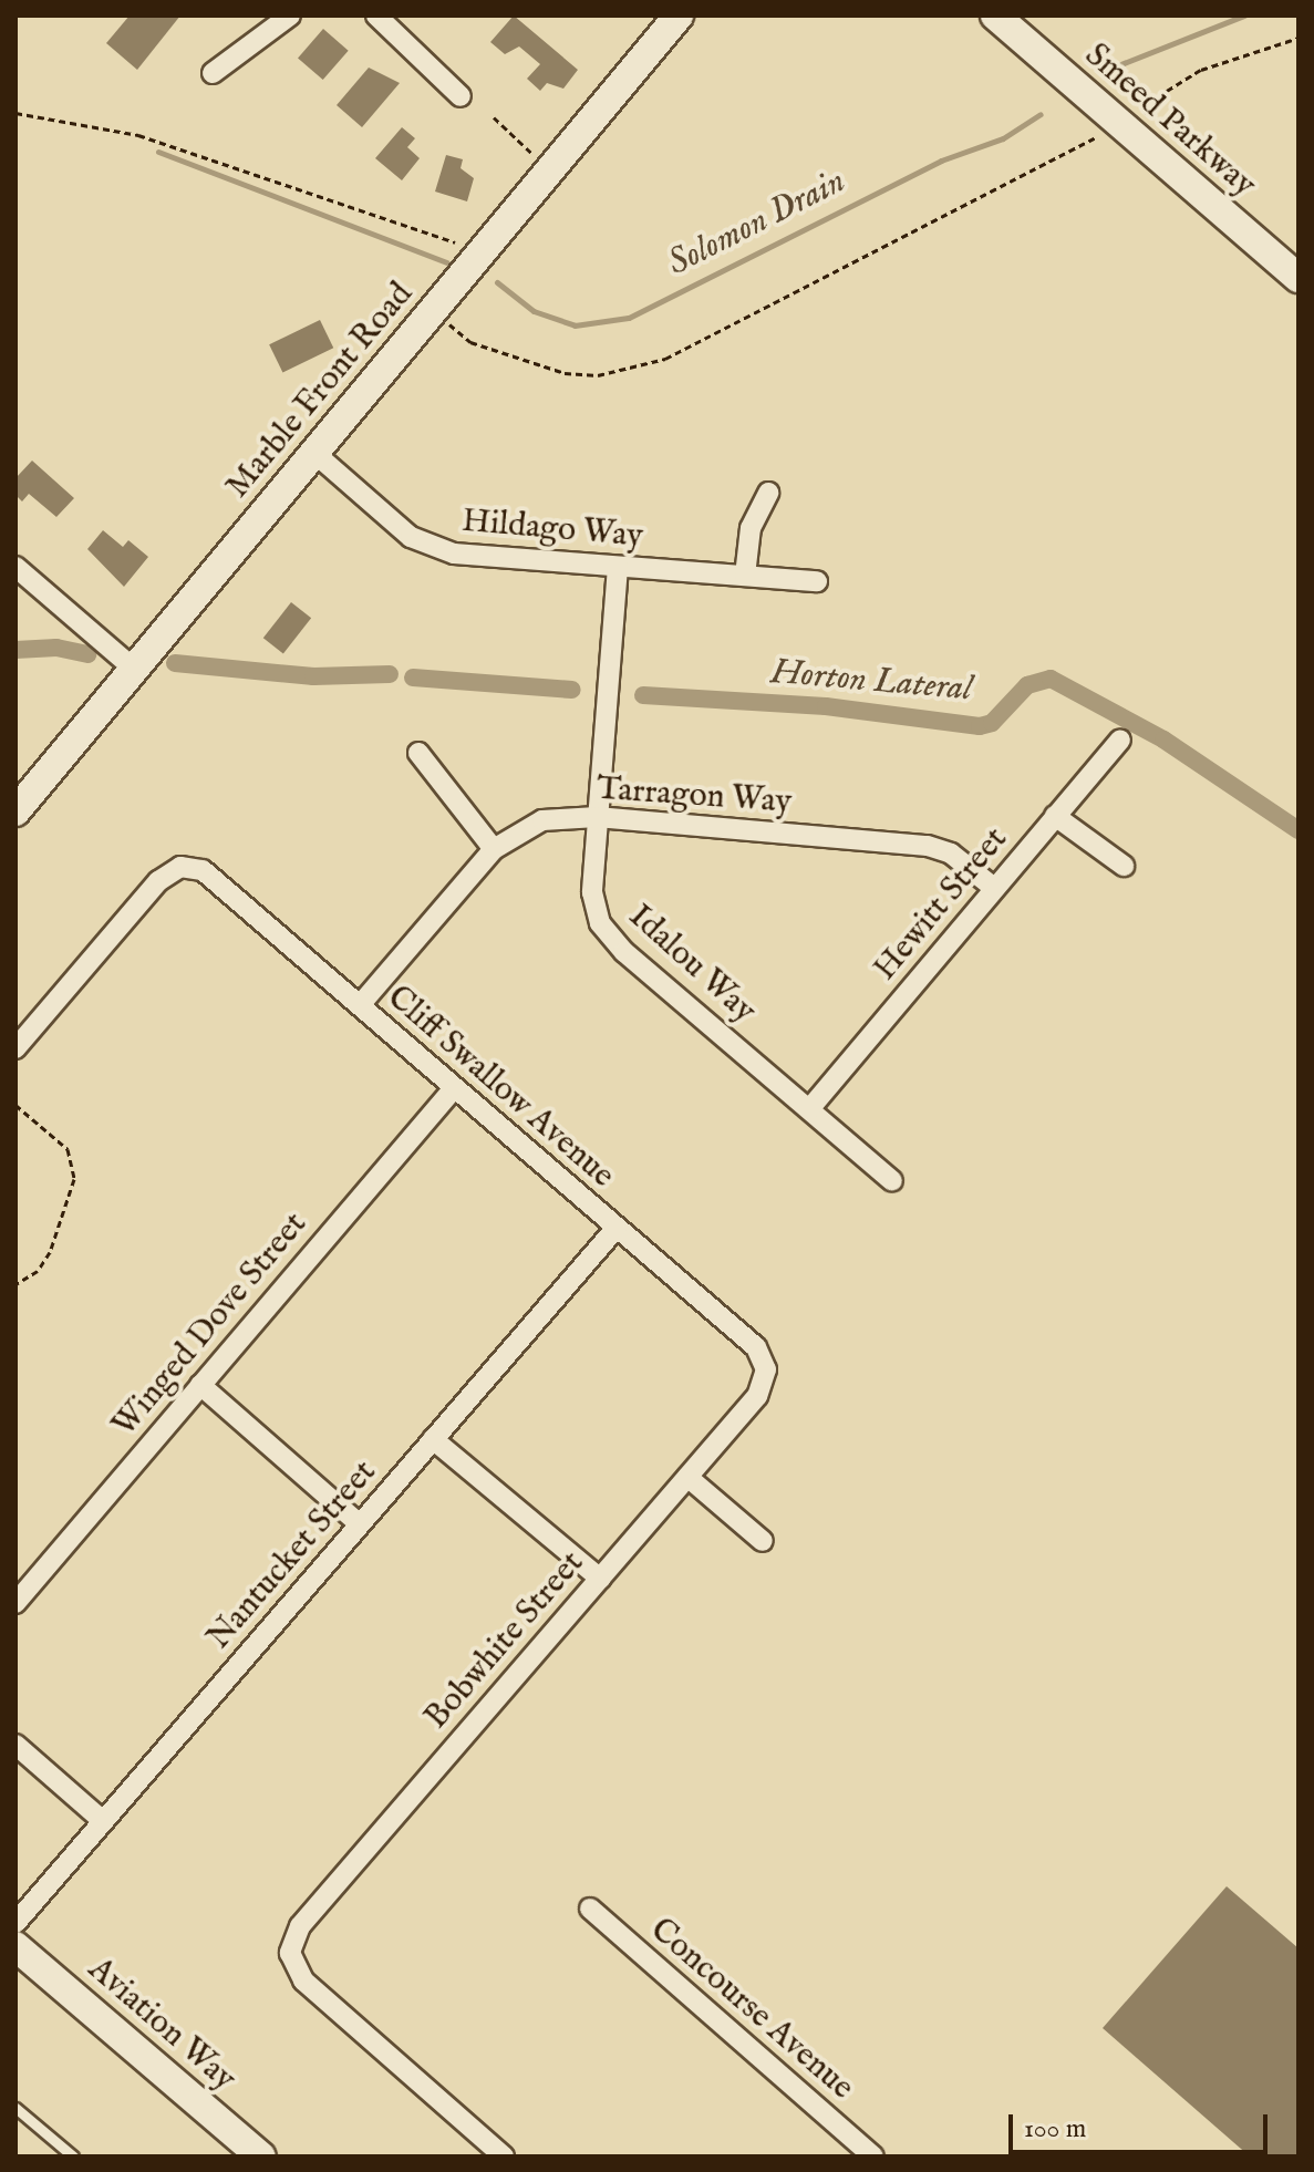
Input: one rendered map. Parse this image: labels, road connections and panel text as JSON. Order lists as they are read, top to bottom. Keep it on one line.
{"streets":{"street":["Smeed Parkway","Marble Front Road","Hildago Way","Tarragon Way","Hewitt Street","Idalou Way","Cliff Swallow Avenue","Winged Dove Street","Nantucket Street","Bobwhite Street","Concourse Avenue","Aviation Way"]},"crossings":[["Marble Front Road","Hildago Way"],["Hildago Way","Idalou Way"],["Tarragon Way","Hewitt Street"],["Tarragon Way","Idalou Way"],["Tarragon Way","Cliff Swallow Avenue"],["Hewitt Street","Idalou Way"],["Cliff Swallow Avenue","Winged Dove Street"],["Cliff Swallow Avenue","Nantucket Street"],["Cliff Swallow Avenue","Bobwhite Street"]],"water":["Solomon Drain","Horton Lateral"],"scale_bar":"100 m"}
